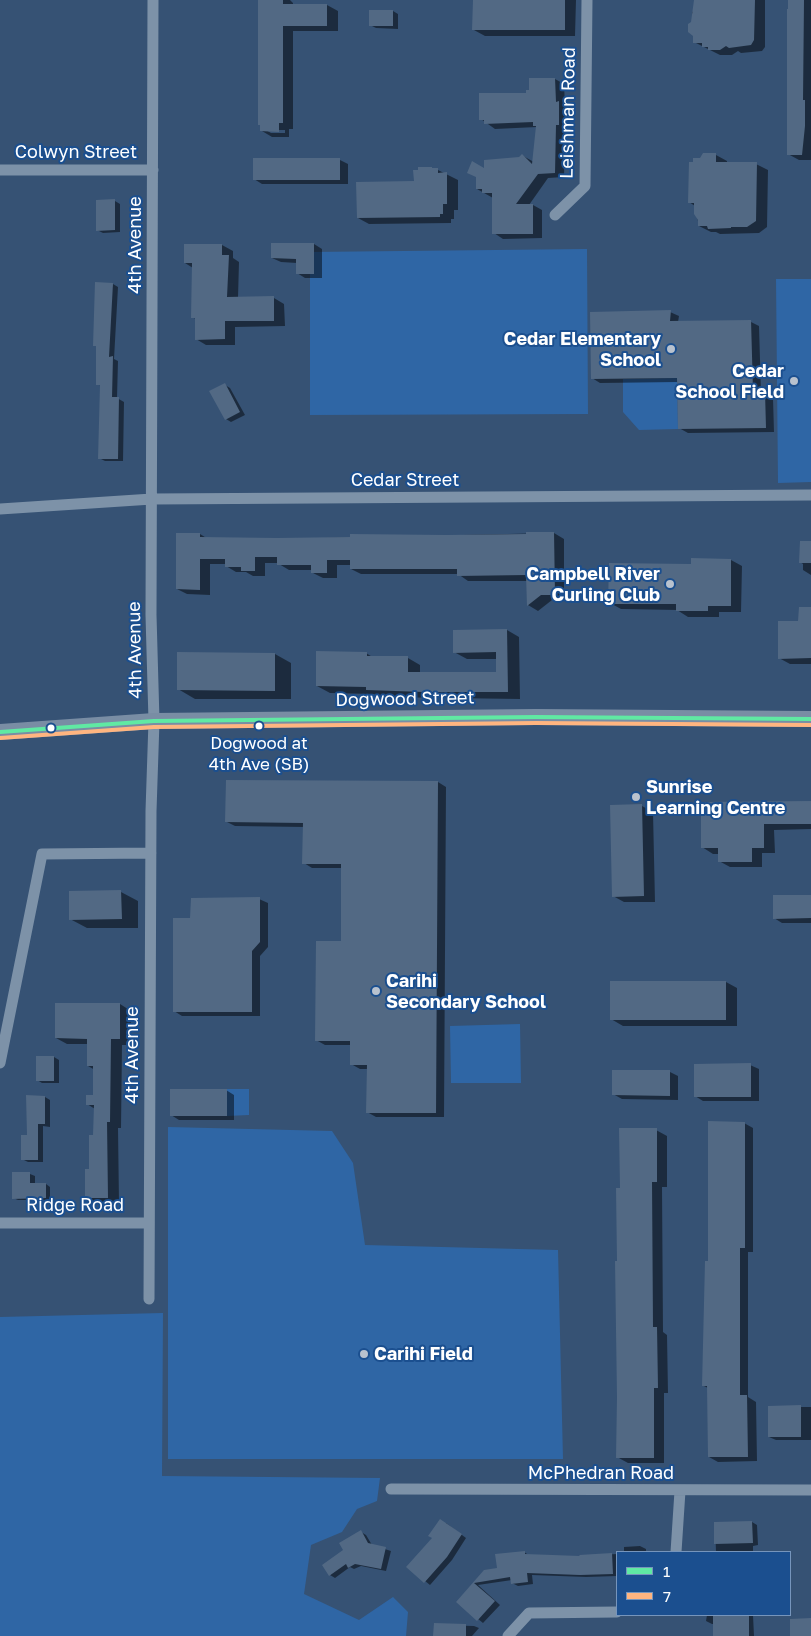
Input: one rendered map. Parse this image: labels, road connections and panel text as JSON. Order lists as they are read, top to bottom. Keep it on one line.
{"streets":{"main road":["Dogwood Street"],"street":["Leishman Road","Colwyn Street","4th Avenue","Cedar Street","Ridge Road","McPhedran Road"]},"crossings":[["Colwyn Street","4th Avenue"],["4th Avenue","Cedar Street"],["4th Avenue","Dogwood Street"],["4th Avenue","Ridge Road"]],"places":["Cedar Elementary School","Cedar School Field","Campbell River Curling Club","Dogwood at 4th Ave (SB)","Sunrise Learning Centre","Carihi Secondary School","Carihi Field"],"lines":["transit line 1","transit line 7"],"legend":["1","7"]}
